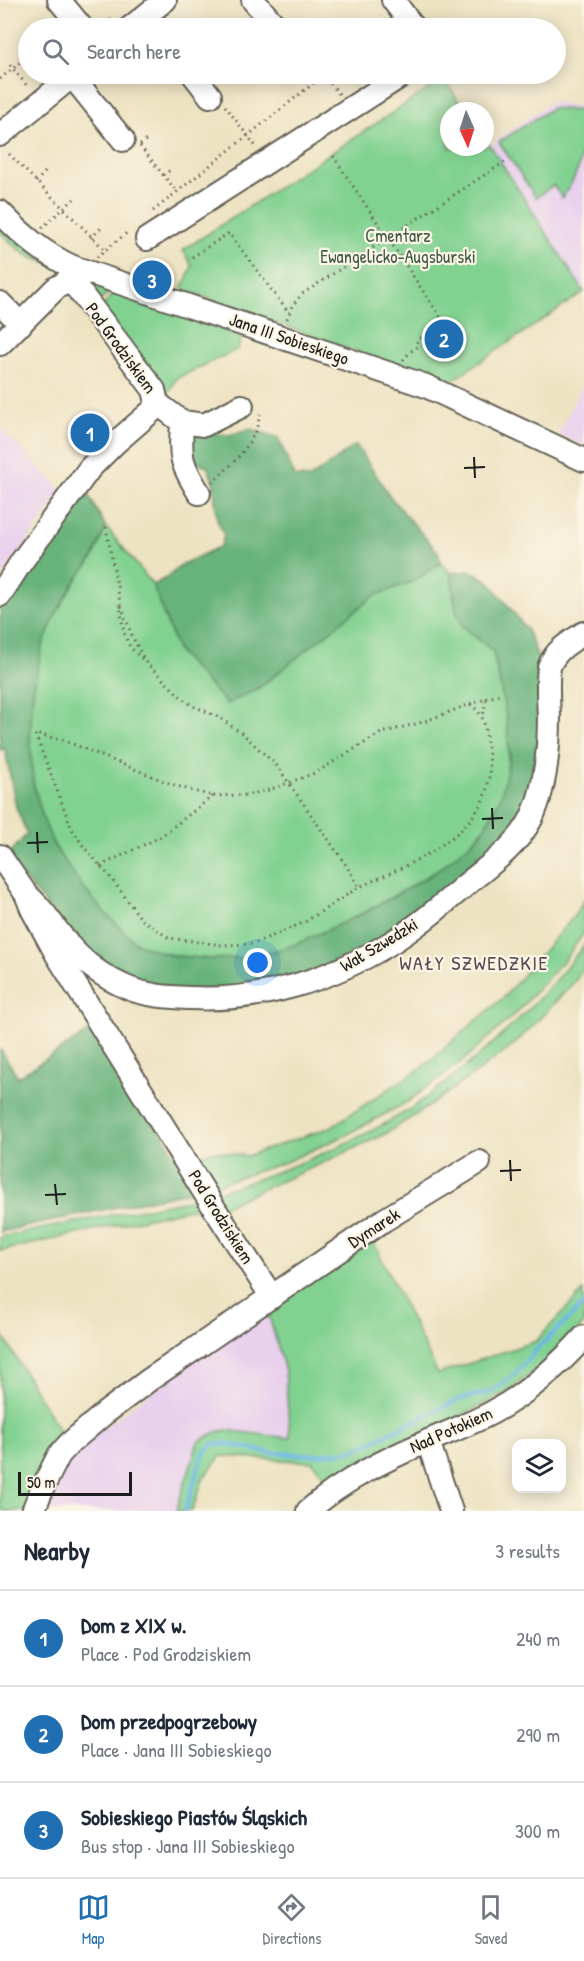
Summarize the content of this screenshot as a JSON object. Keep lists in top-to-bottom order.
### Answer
{
  "streets": {
    "street": [
      "Jana III Sobieskiego",
      "Pod Grodziskiem",
      "Wał Szwedzki",
      "Dymarek",
      "Nad Potokiem"
    ]
  },
  "crossings": [
    ["Jana III Sobieskiego", "Pod Grodziskiem"],
    ["Pod Grodziskiem", "Wał Szwedzki"],
    ["Pod Grodziskiem", "Dymarek"]
  ],
  "districts": ["WAŁY SZWEDZKIE"],
  "parks": ["Cmentarz Ewangelicko-Augsburski"],
  "scale_bar": "50 m",
  "north": "bottom",
  "page": {
    "search": "Search here",
    "pins": ["3", "2", "1"],
    "scale": "50 m",
    "heading": ["Nearby", "3 results"],
    "list": [
      {
        "mark": "1",
        "name": "Dom z XIX w.",
        "note": "Place · Pod Grodziskiem",
        "value": "240 m"
      },
      {
        "mark": "2",
        "name": "Dom przedpogrzebowy",
        "note": "Place · Jana III Sobieskiego",
        "value": "290 m"
      },
      {
        "mark": "3",
        "name": "Sobieskiego Piastów Śląskich",
        "note": "Bus stop · Jana III Sobieskiego",
        "value": "300 m"
      }
    ],
    "nav": ["Map", "Directions", "Saved"]
  }
}
